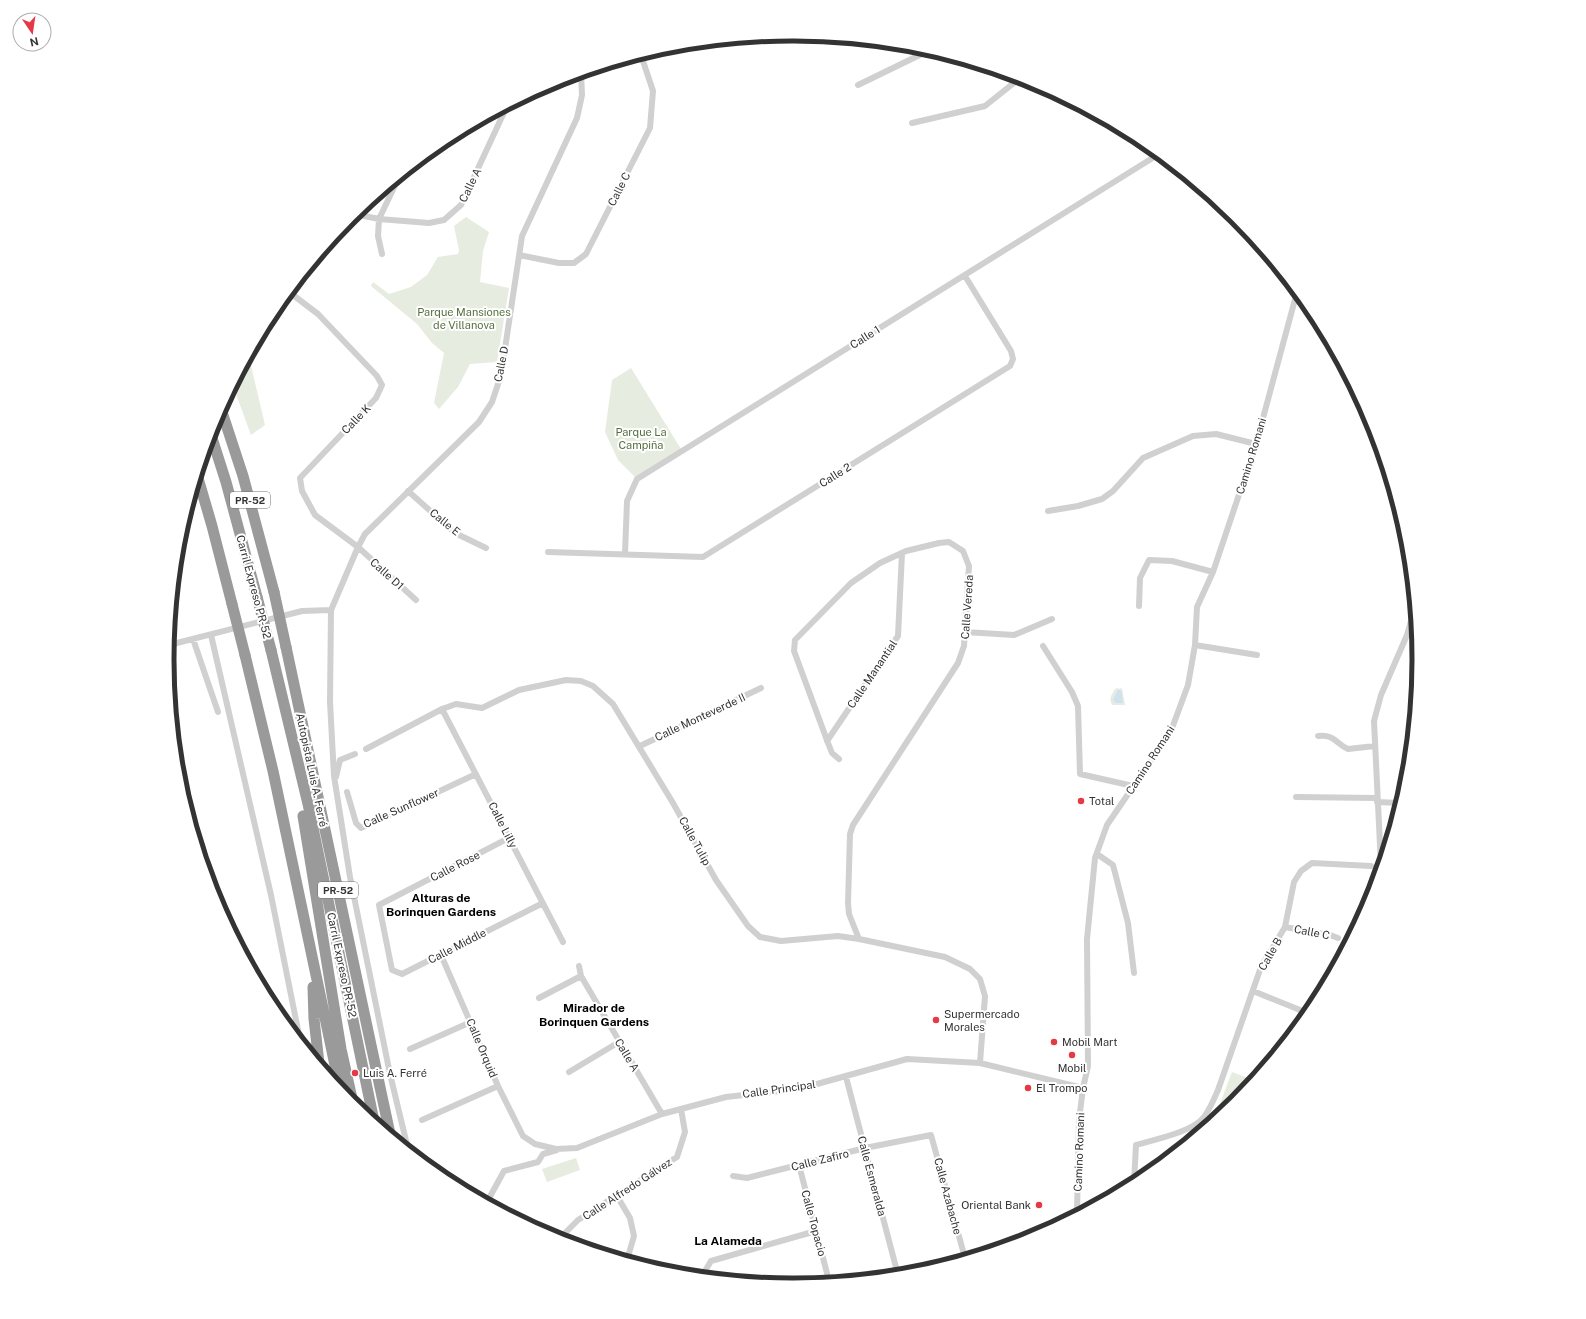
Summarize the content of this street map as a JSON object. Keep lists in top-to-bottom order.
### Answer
{
  "streets": {
    "highway": ["PR-52", "Carril Expreso PR-52", "Autopista Luis A. Ferré"],
    "street": [
      "Calle A",
      "Calle C",
      "Calle 1",
      "Calle D",
      "Calle K",
      "Camino Romani",
      "Calle 2",
      "Calle E",
      "Calle D1",
      "Calle Vereda",
      "Calle Manantial",
      "Calle Monteverde II",
      "Calle Sunflower",
      "Calle Lilly",
      "Calle Tulip",
      "Calle Rose",
      "Calle Middle",
      "Calle B",
      "Calle Orquid",
      "Calle Principal",
      "Calle Zafiro",
      "Calle Esmeralda",
      "Calle Alfredo Gálvez",
      "Calle Azabache",
      "Calle Topacio"
    ]
  },
  "crossings": [
    ["Calle A", "Calle Principal"],
    ["Calle C", "Calle D"],
    ["Calle C", "Calle B"],
    ["Calle 1", "Calle 2"],
    ["Calle D", "Calle K"],
    ["Calle D", "Calle E"],
    ["Calle D", "Calle D1"],
    ["Calle K", "Calle D1"],
    ["Camino Romani", "Calle Principal"],
    ["Calle Vereda", "Calle Manantial"],
    ["Calle Vereda", "Calle Tulip"],
    ["Calle Monteverde II", "Calle Tulip"],
    ["Calle Sunflower", "Calle Lilly"],
    ["Calle Lilly", "Calle Tulip"],
    ["Calle Lilly", "Calle Rose"],
    ["Calle Lilly", "Calle Middle"],
    ["Calle Tulip", "Calle Principal"],
    ["Calle Rose", "Calle Middle"],
    ["Calle Middle", "Calle Orquid"],
    ["Calle Orquid", "Calle Principal"],
    ["Calle Principal", "Calle Esmeralda"],
    ["Calle Principal", "Calle Alfredo Gálvez"],
    ["Calle Zafiro", "Calle Esmeralda"],
    ["Calle Zafiro", "Calle Azabache"],
    ["Calle Zafiro", "Calle Topacio"]
  ],
  "districts": ["Alturas de Borinquen Gardens", "Mirador de Borinquen Gardens", "La Alameda"],
  "parks": ["Parque Mansiones de Villanova", "Parque La Campiña"],
  "places": [
    "Total",
    "Supermercado Morales",
    "Mobil Mart",
    "Mobil",
    "Luis A. Ferré",
    "El Trompo",
    "Oriental Bank"
  ],
  "north": "bottom"
}
